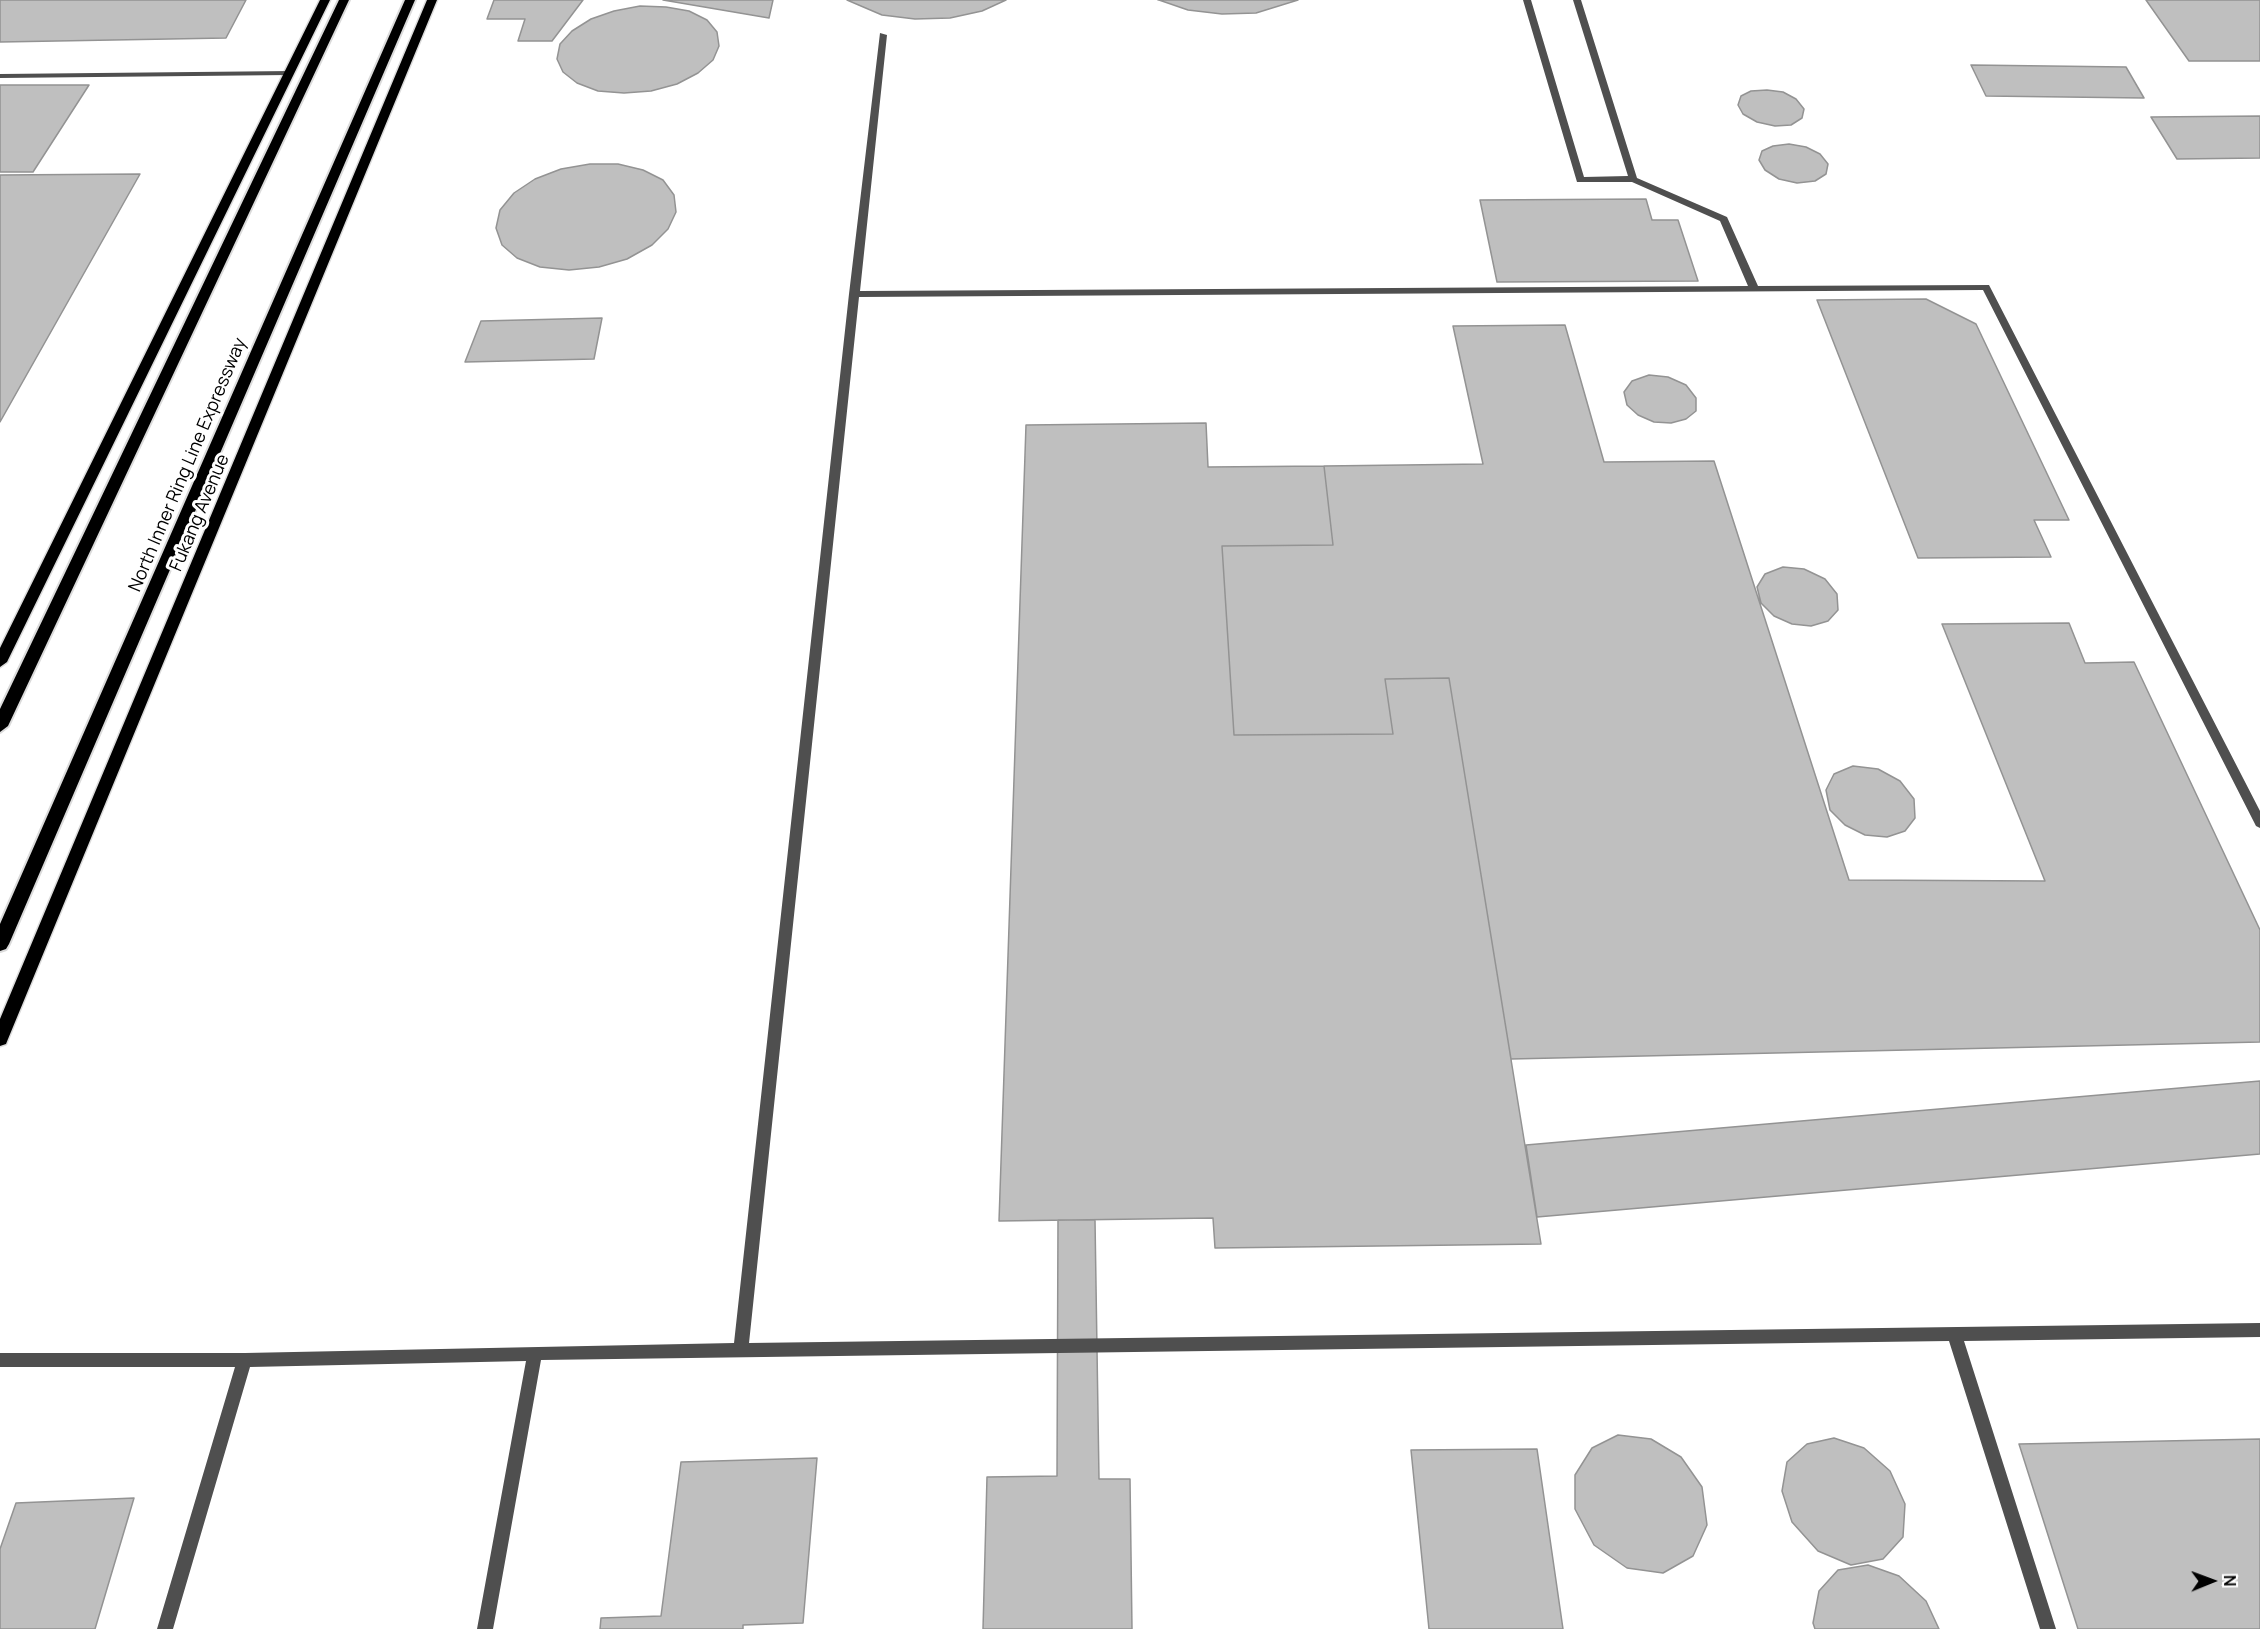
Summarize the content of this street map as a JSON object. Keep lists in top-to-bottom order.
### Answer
{
  "streets": {
    "highway": ["North Inner Ring Line Expressway"],
    "main road": ["Fukang Avenue"]
  },
  "north": "right"
}
